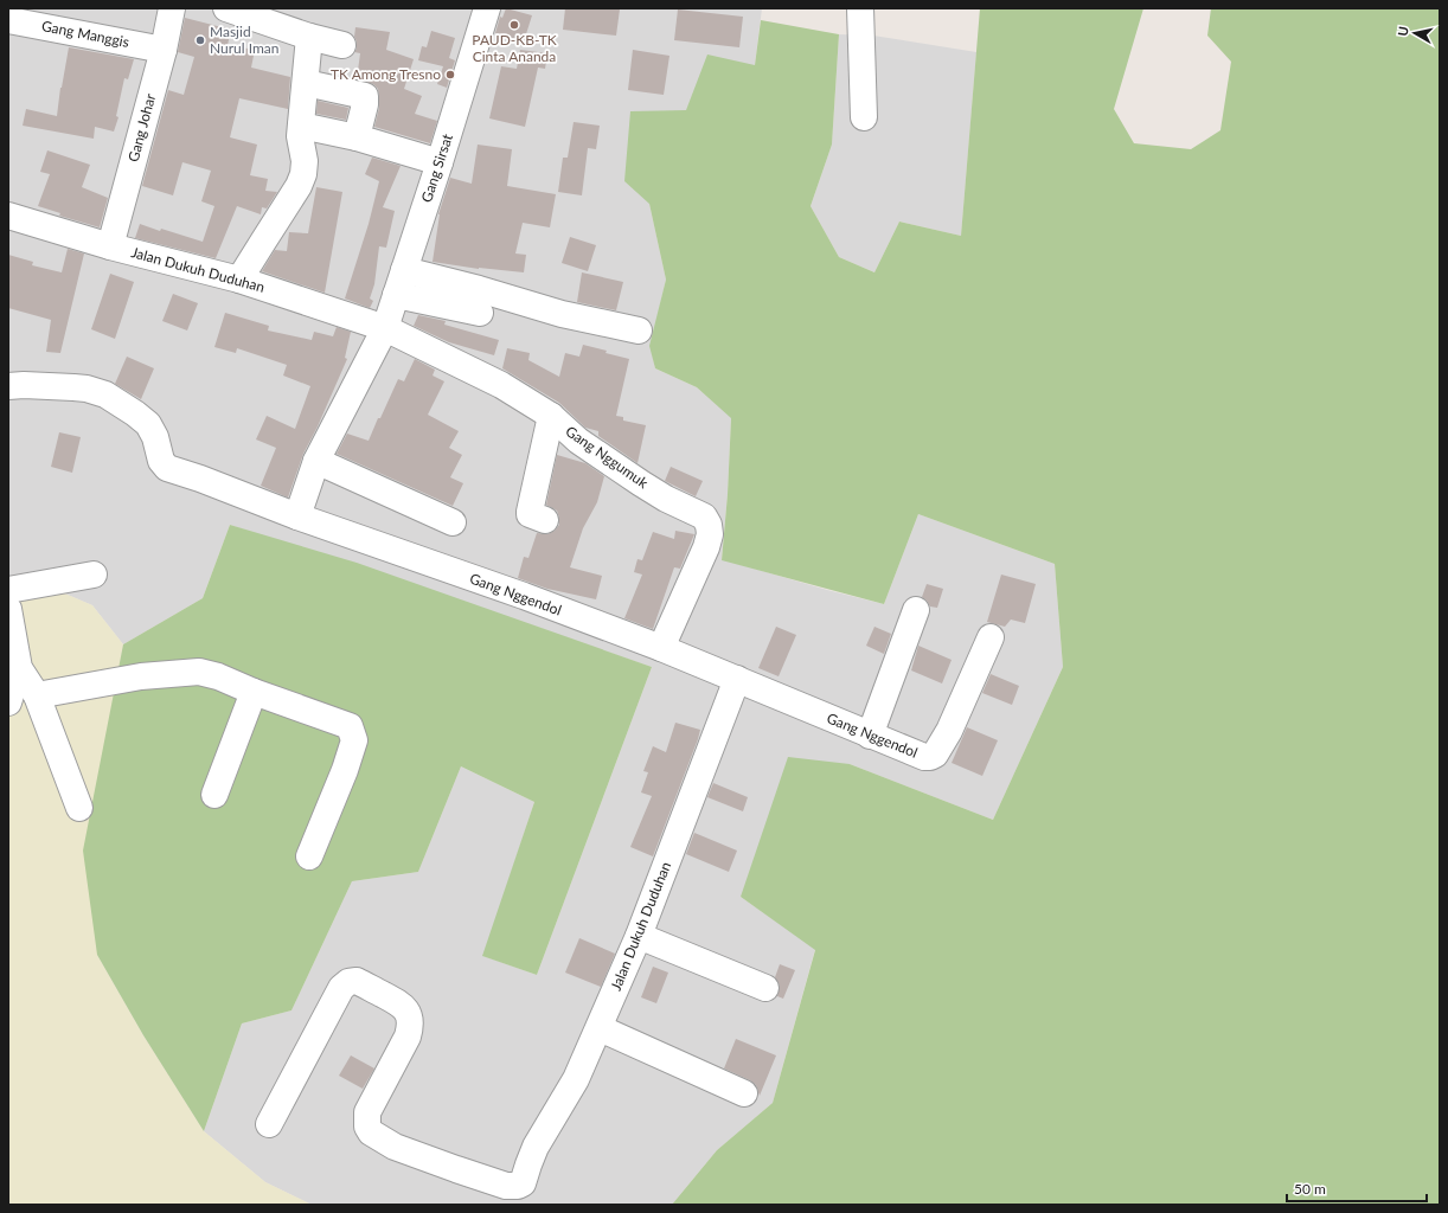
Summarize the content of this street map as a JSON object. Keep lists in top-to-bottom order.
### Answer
{
  "streets": {
    "street": [
      "Gang Manggis",
      "Gang Johar",
      "Gang Sirsat",
      "Jalan Dukuh Duduhan",
      "Gang Nggumuk",
      "Gang Nggendol"
    ]
  },
  "crossings": [
    ["Gang Manggis", "Gang Johar"],
    ["Gang Johar", "Jalan Dukuh Duduhan"],
    ["Gang Sirsat", "Jalan Dukuh Duduhan"],
    ["Gang Sirsat", "Gang Nggumuk"],
    ["Jalan Dukuh Duduhan", "Gang Nggumuk"],
    ["Jalan Dukuh Duduhan", "Gang Nggendol"],
    ["Gang Nggumuk", "Gang Nggendol"]
  ],
  "places": ["PAUD-KB-TK Cinta Ananda", "Masjid Nurul Iman", "TK Among Tresno"],
  "scale_bar": "50 m",
  "north": "left"
}
